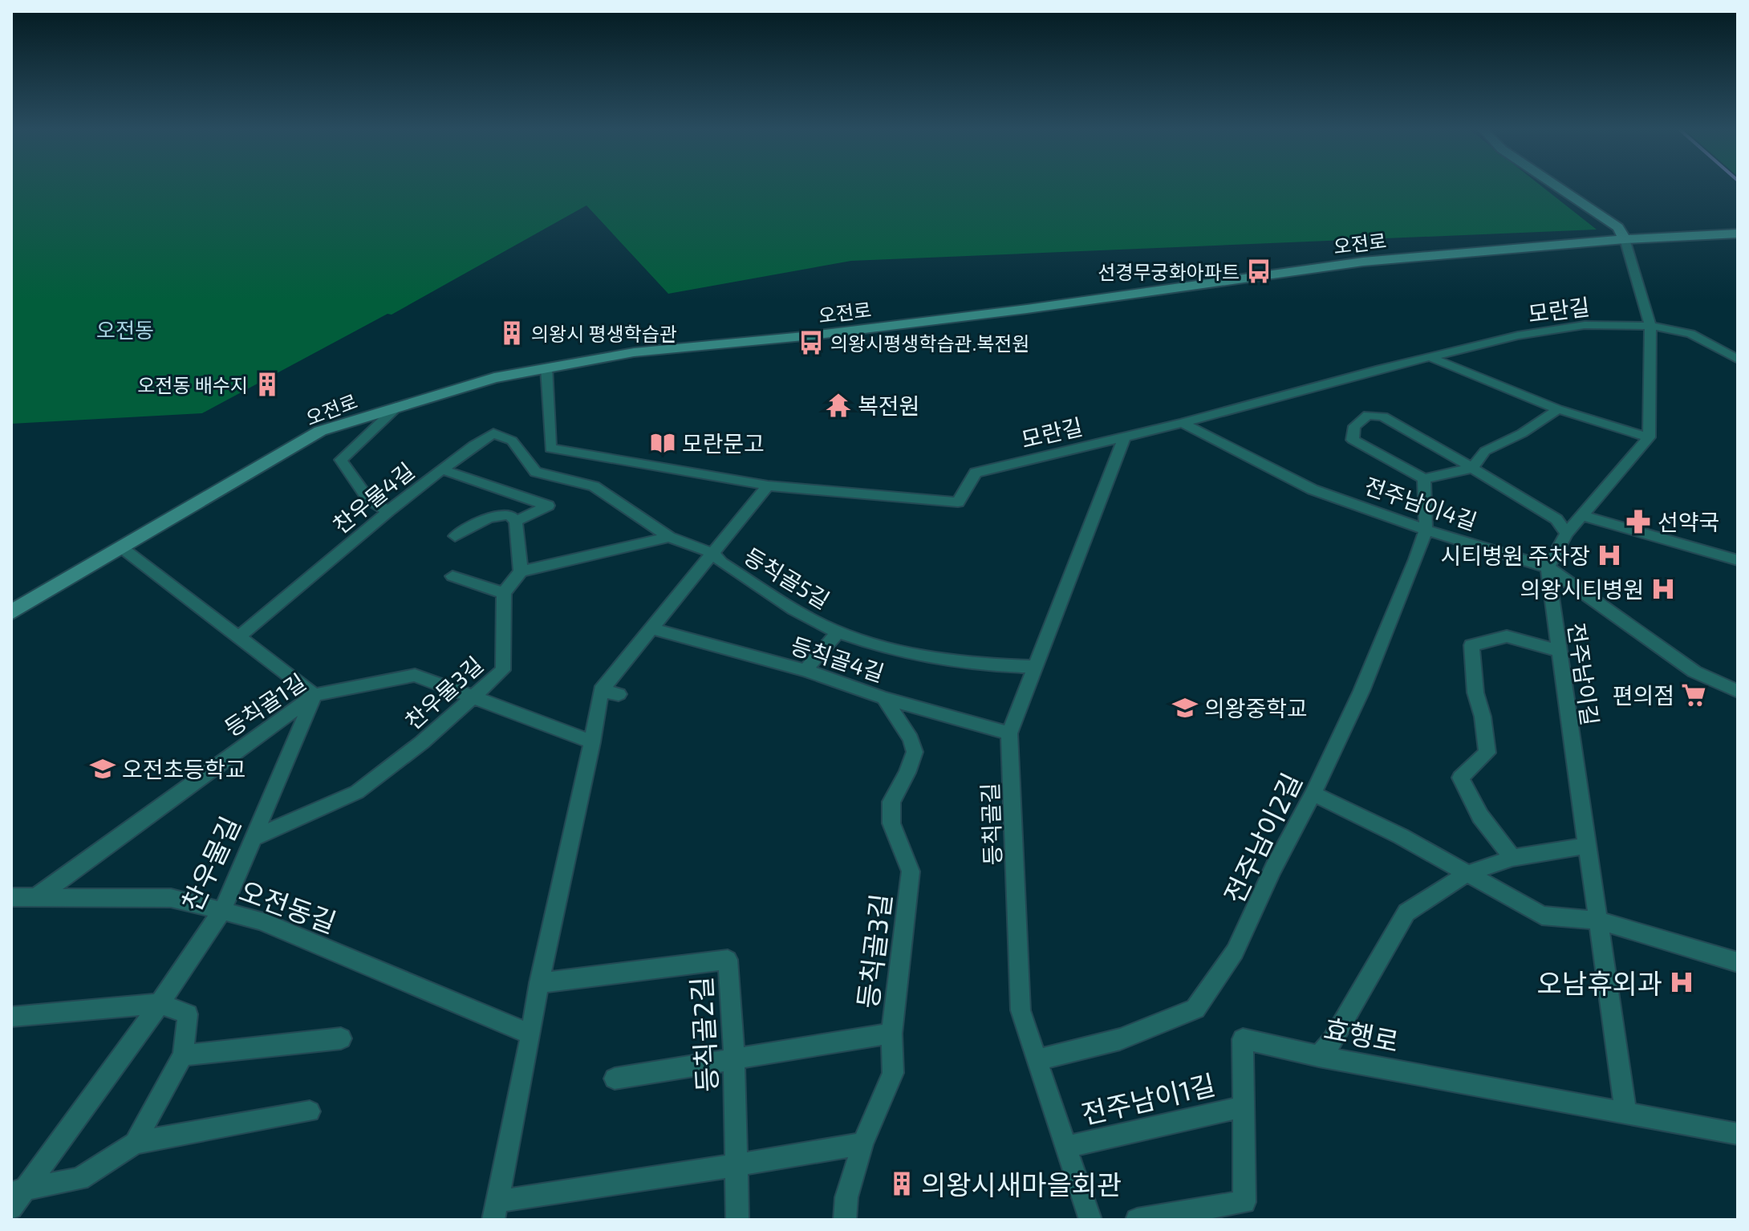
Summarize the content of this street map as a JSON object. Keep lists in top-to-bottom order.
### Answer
{
  "streets": {
    "street": [
      "오전로",
      "모란길",
      "찬우물4길",
      "전주남이4길",
      "등칙골5길",
      "등칙골4길",
      "전주남이길",
      "찬우물3길",
      "등칙골1길",
      "등칙골길",
      "전주남이2길",
      "찬우물길",
      "오전동길",
      "등칙골3길",
      "등칙골2길",
      "효행로",
      "전주남이1길"
    ]
  },
  "crossings": [
    ["오전로", "모란길"],
    ["모란길", "전주남이4길"],
    ["모란길", "등칙골길"],
    ["찬우물4길", "등칙골5길"],
    ["전주남이4길", "전주남이길"],
    ["전주남이4길", "전주남이2길"],
    ["등칙골5길", "등칙골길"],
    ["등칙골4길", "등칙골길"],
    ["등칙골4길", "등칙골3길"],
    ["전주남이길", "효행로"],
    ["찬우물3길", "등칙골1길"],
    ["찬우물3길", "찬우물길"],
    ["등칙골1길", "찬우물길"],
    ["등칙골1길", "오전동길"],
    ["등칙골길", "전주남이2길"],
    ["등칙골길", "전주남이1길"],
    ["찬우물길", "오전동길"],
    ["효행로", "전주남이1길"]
  ],
  "districts": ["오전동"],
  "places": {
    "bus stop": ["선경무궁화아파트", "의왕시평생학습관.복전원"],
    "building": ["의왕시 평생학습관", "오전동 배수지", "의왕시새마을회관"],
    "temple": ["복전원"],
    "library": ["모란문고"],
    "pharmacy": ["선약국"],
    "hospital": ["시티병원 주차장", "의왕시티병원", "오남휴외과"],
    "supermarket": ["편의점"],
    "school or university": ["의왕중학교", "오전초등학교"]
  }
}
